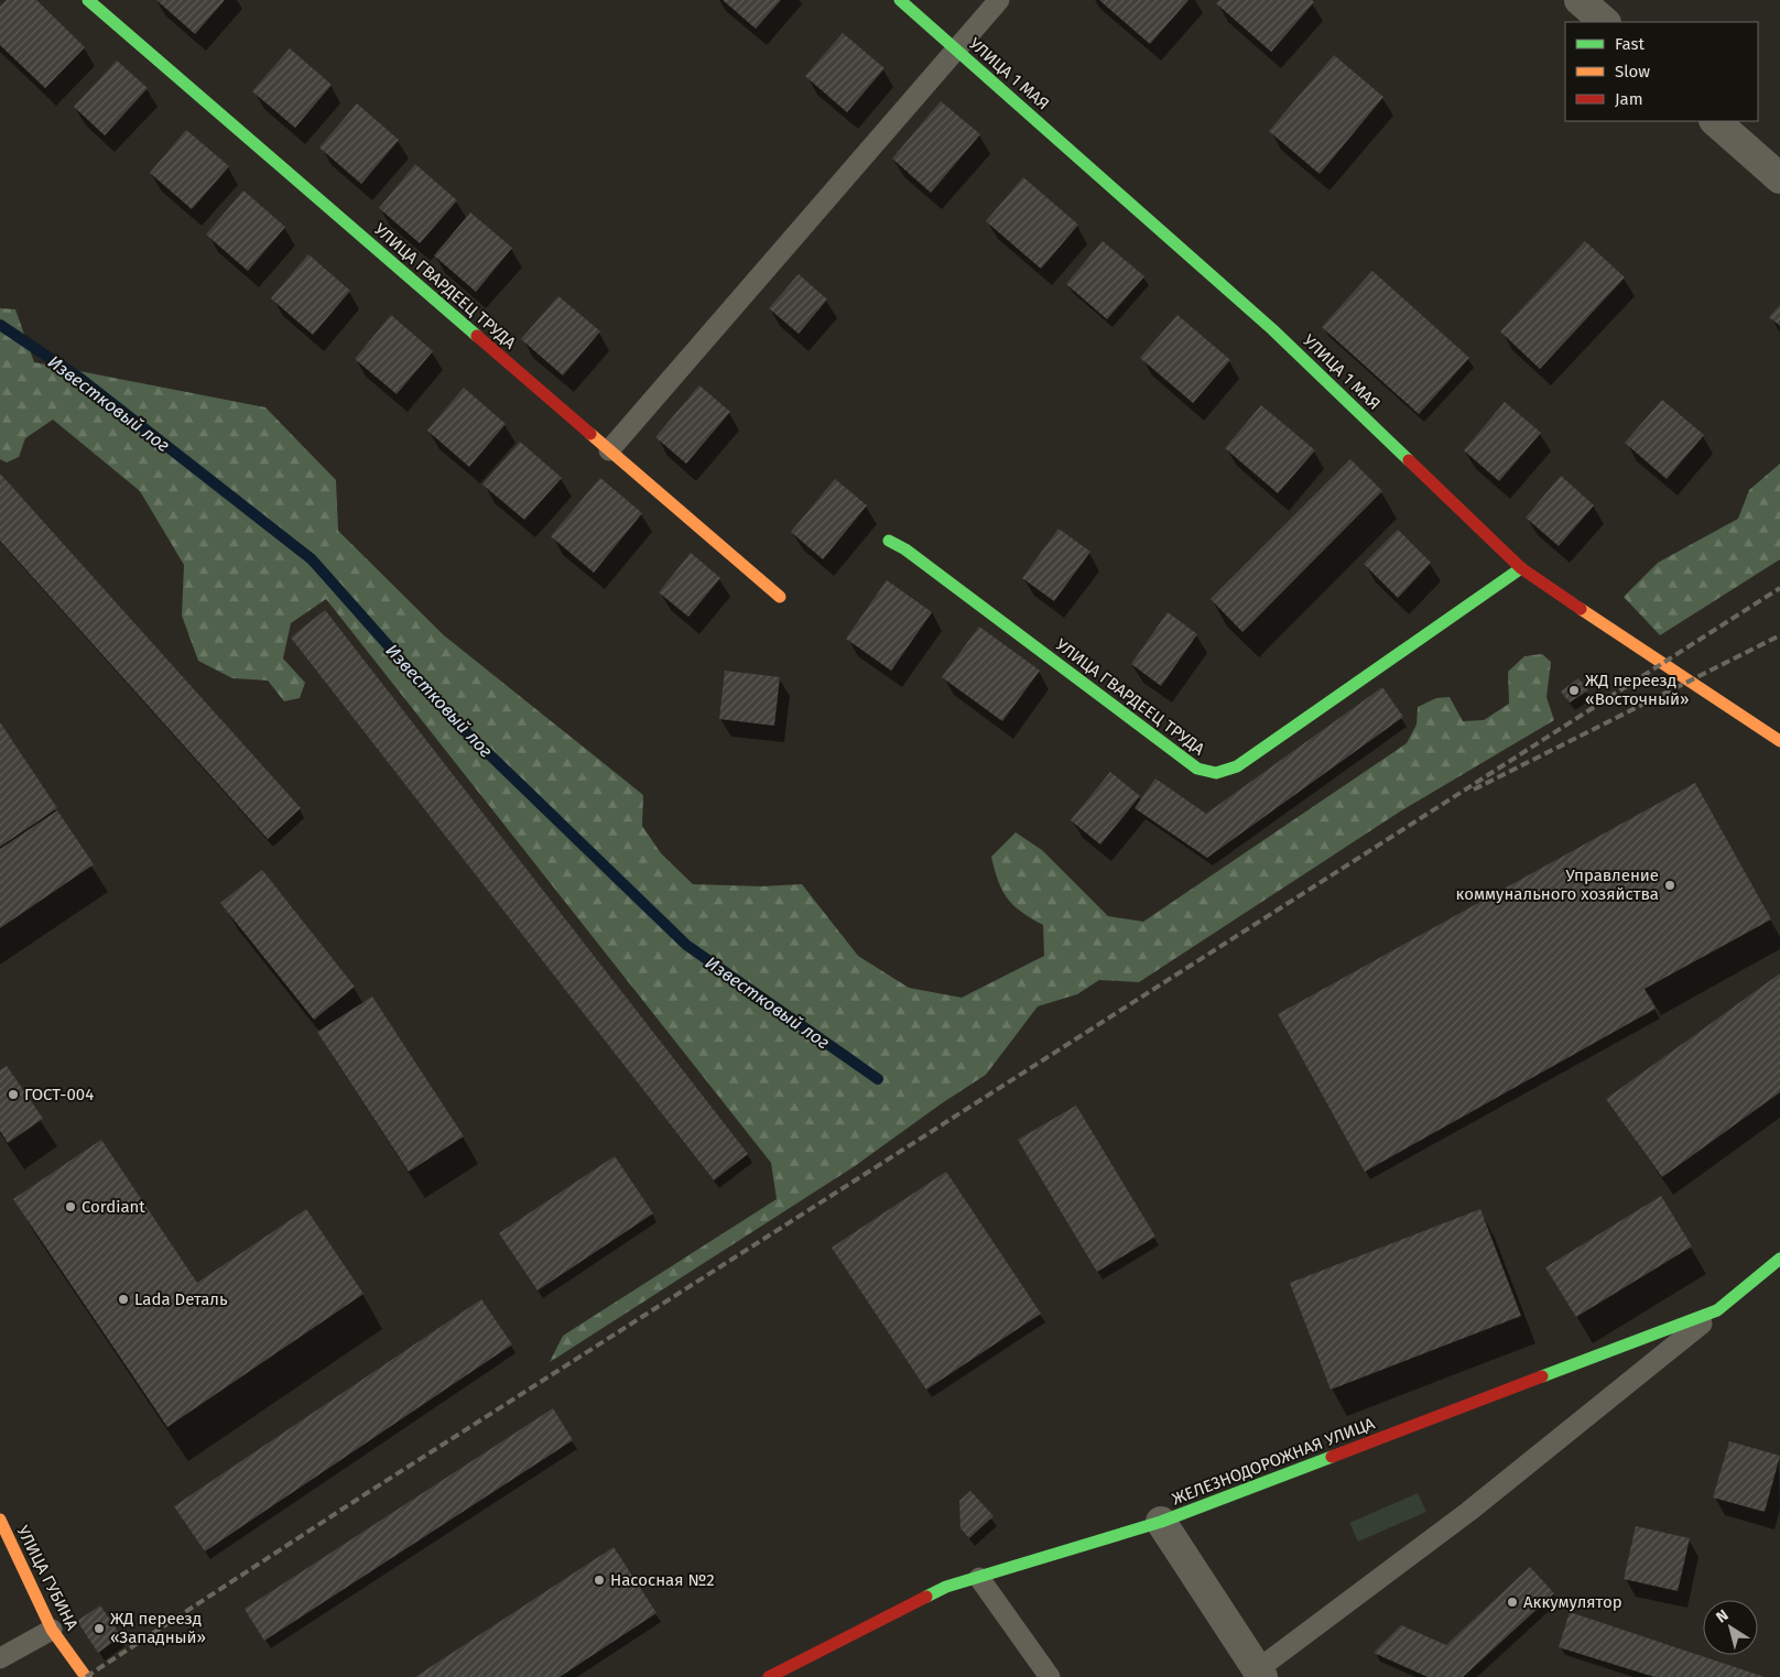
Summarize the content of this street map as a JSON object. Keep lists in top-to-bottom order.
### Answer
{
  "streets": {
    "street": [
      "УЛИЦА 1 МАЯ",
      "УЛИЦА ГВАРДЕЕЦ ТРУДА",
      "ЖЕЛЕЗНОДОРОЖНАЯ УЛИЦА",
      "УЛИЦА ГУБИНА"
    ]
  },
  "crossings": [
    ["УЛИЦА 1 МАЯ", "УЛИЦА ГВАРДЕЕЦ ТРУДА"]
  ],
  "water": ["Известковый лог"],
  "places": [
    "ЖД переезд «Восточный»",
    "Управление коммунального хозяйства",
    "ГОСТ-004",
    "Cordiant",
    "Lada Dеталь",
    "Насосная №2",
    "Аккумулятор",
    "ЖД переезд «Западный»"
  ],
  "legend": ["Fast", "Slow", "Jam"],
  "north": "top left"
}
